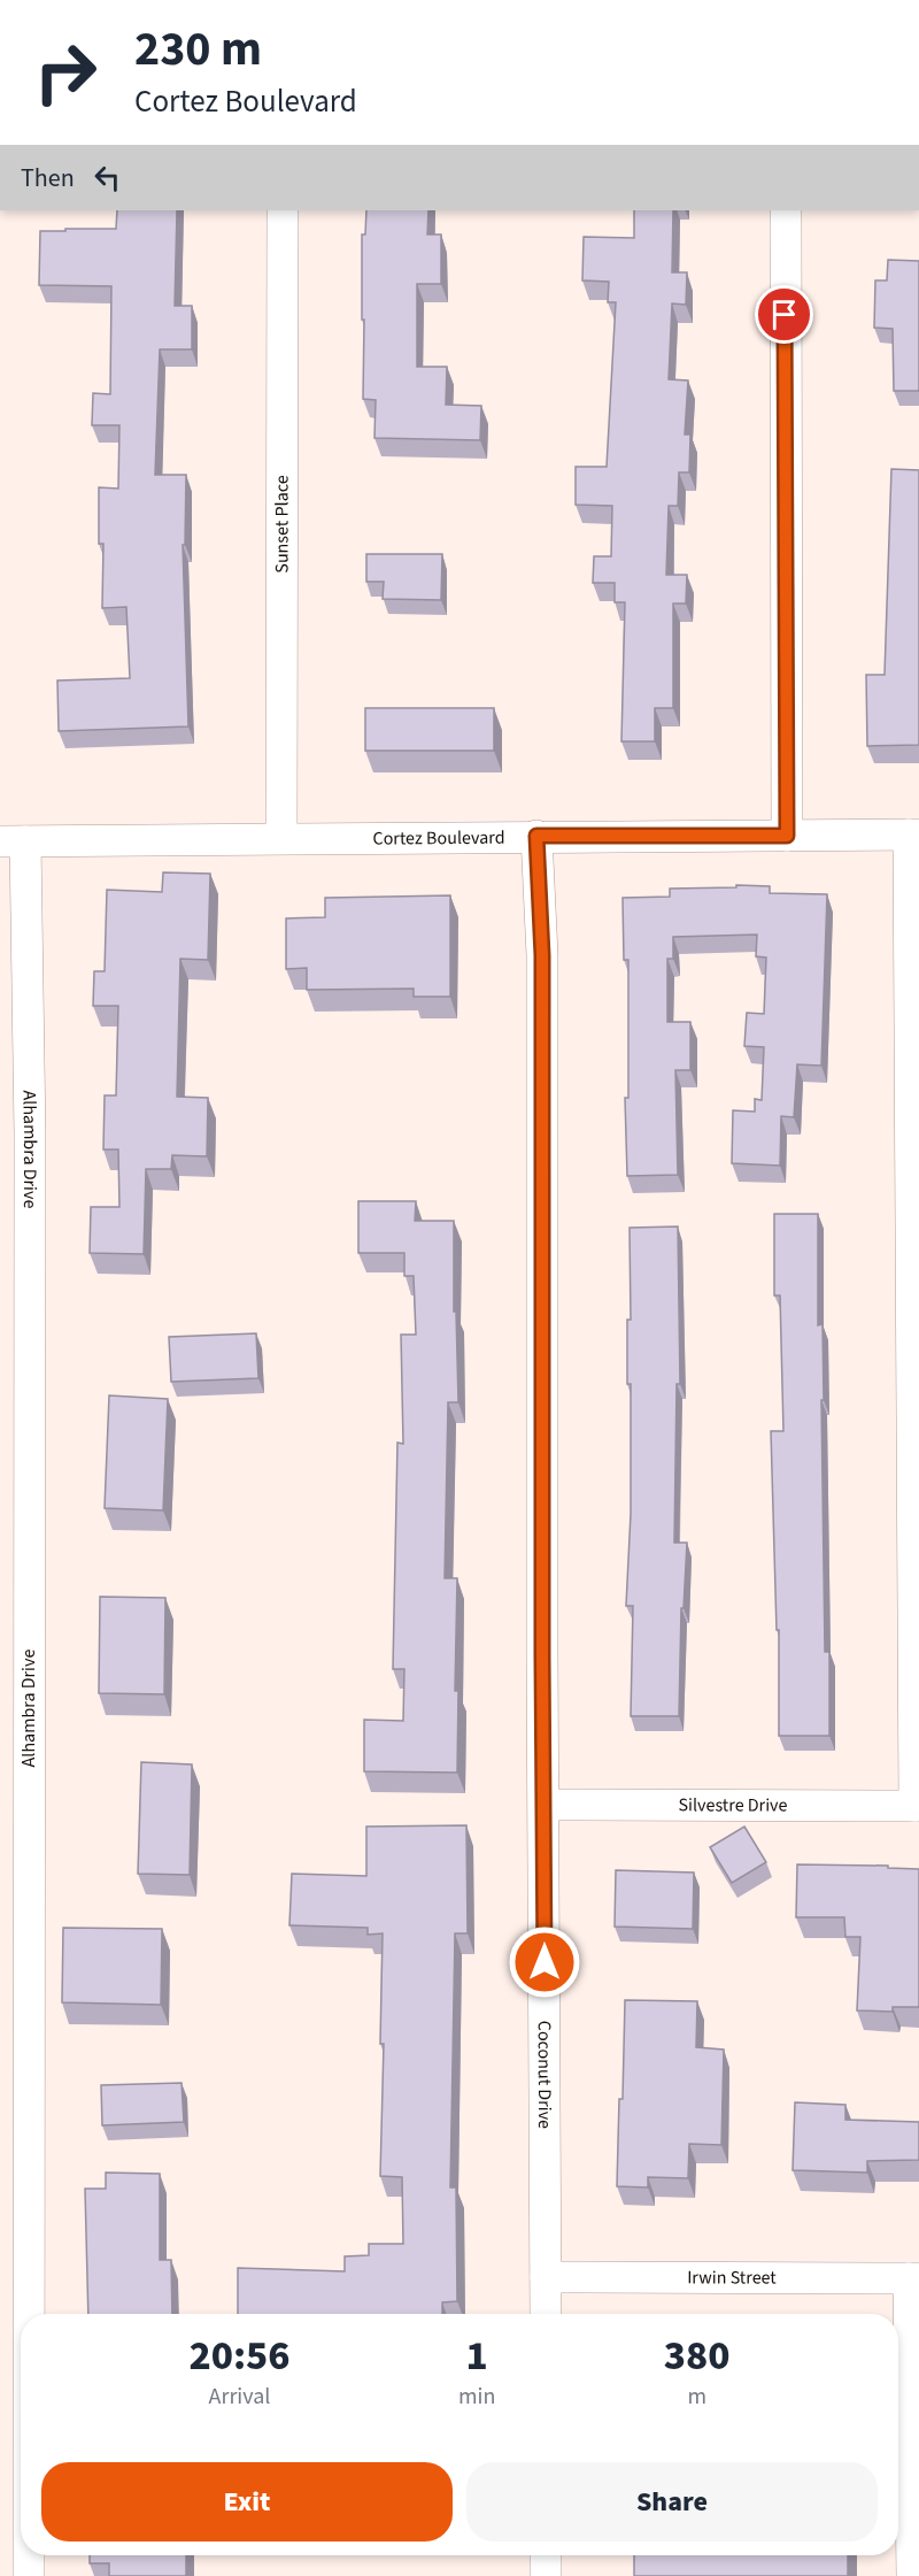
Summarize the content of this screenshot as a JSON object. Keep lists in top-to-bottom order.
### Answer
{
  "streets": {
    "street": [
      "Sunset Place",
      "Cortez Boulevard",
      "Alhambra Drive",
      "Silvestre Drive",
      "Coconut Drive",
      "Irwin Street"
    ]
  },
  "crossings": [
    ["Sunset Place", "Cortez Boulevard"],
    ["Cortez Boulevard", "Alhambra Drive"],
    ["Cortez Boulevard", "Coconut Drive"],
    ["Silvestre Drive", "Coconut Drive"],
    ["Coconut Drive", "Irwin Street"]
  ],
  "page": {
    "turn": ["230 m", "Cortez Boulevard"],
    "then": "Then",
    "eta": [
      "20:56",
      "Arrival",
      "1",
      "min",
      "380",
      "m"
    ],
    "buttons": ["Exit", "Share"]
  }
}
